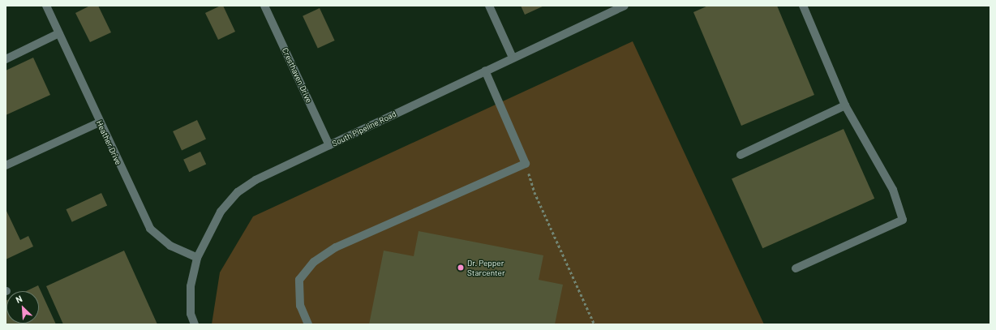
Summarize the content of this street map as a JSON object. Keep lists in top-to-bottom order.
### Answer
{
  "streets": {
    "street": ["Cresthaven Drive", "South Pipeline Road", "Heather Drive"]
  },
  "crossings": [
    ["Cresthaven Drive", "South Pipeline Road"],
    ["South Pipeline Road", "Heather Drive"]
  ],
  "places": ["Dr. Pepper Starcenter"],
  "north": "top left"
}
